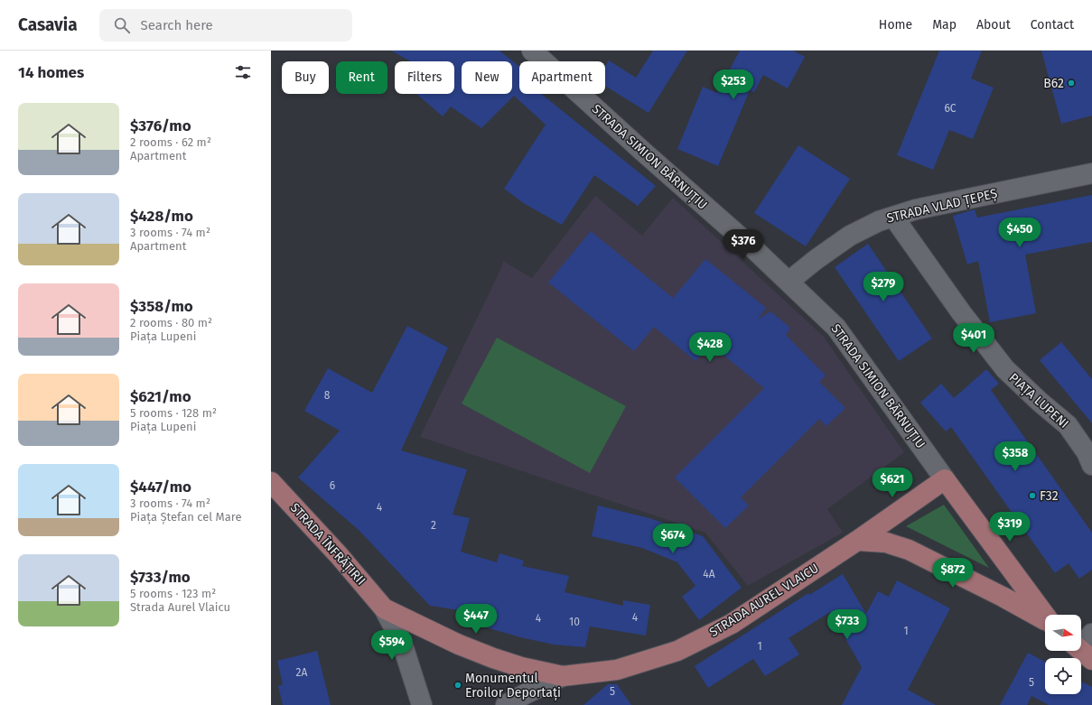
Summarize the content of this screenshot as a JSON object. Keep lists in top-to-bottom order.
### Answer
{
  "streets": {
    "main road": ["STRADA ÎNFRĂȚIRII", "STRADA AUREL VLAICU"],
    "street": ["STRADA SIMION BĂRNUȚIU", "STRADA VLAD ȚEPEȘ", "PIAȚA LUPENI"]
  },
  "crossings": [
    ["STRADA SIMION BĂRNUȚIU", "STRADA VLAD ȚEPEȘ"],
    ["STRADA VLAD ȚEPEȘ", "PIAȚA LUPENI"],
    ["STRADA ÎNFRĂȚIRII", "STRADA AUREL VLAICU"]
  ],
  "places": ["B62", "F32", "Monumentul Eroilor Deportați"],
  "house_numbers": [
    "6C",
    "8",
    "6",
    "4",
    "2",
    "4A",
    "4",
    "4",
    "10",
    "1",
    "1",
    "2A",
    "5",
    "5"
  ],
  "north": "right",
  "page": {
    "header": "Casavia",
    "search": "Search here",
    "nav": [
      "Home",
      "Map",
      "About",
      "Contact"
    ],
    "heading": "14 homes",
    "chip": [
      "Buy",
      "Rent",
      "Filters",
      "New",
      "Apartment"
    ],
    "price": [
      "$253",
      "$450",
      "$376",
      "$279",
      "$401",
      "$428",
      "$358",
      "$621",
      "$319",
      "$674",
      "$872",
      "$447",
      "$733",
      "$594"
    ],
    "list": [
      {
        "name": "$376/mo",
        "note": "2 rooms · 62 m² · Apartment"
      },
      {
        "name": "$428/mo",
        "note": "3 rooms · 74 m² · Apartment"
      },
      {
        "name": "$358/mo",
        "note": "2 rooms · 80 m² · Piața Lupeni"
      },
      {
        "name": "$621/mo",
        "note": "5 rooms · 128 m² · Piața Lupeni"
      },
      {
        "name": "$447/mo",
        "note": "3 rooms · 74 m² · Piața Ștefan cel Mare"
      },
      {
        "name": "$733/mo",
        "note": "5 rooms · 123 m² · Strada Aurel Vlaicu"
      }
    ]
  }
}
